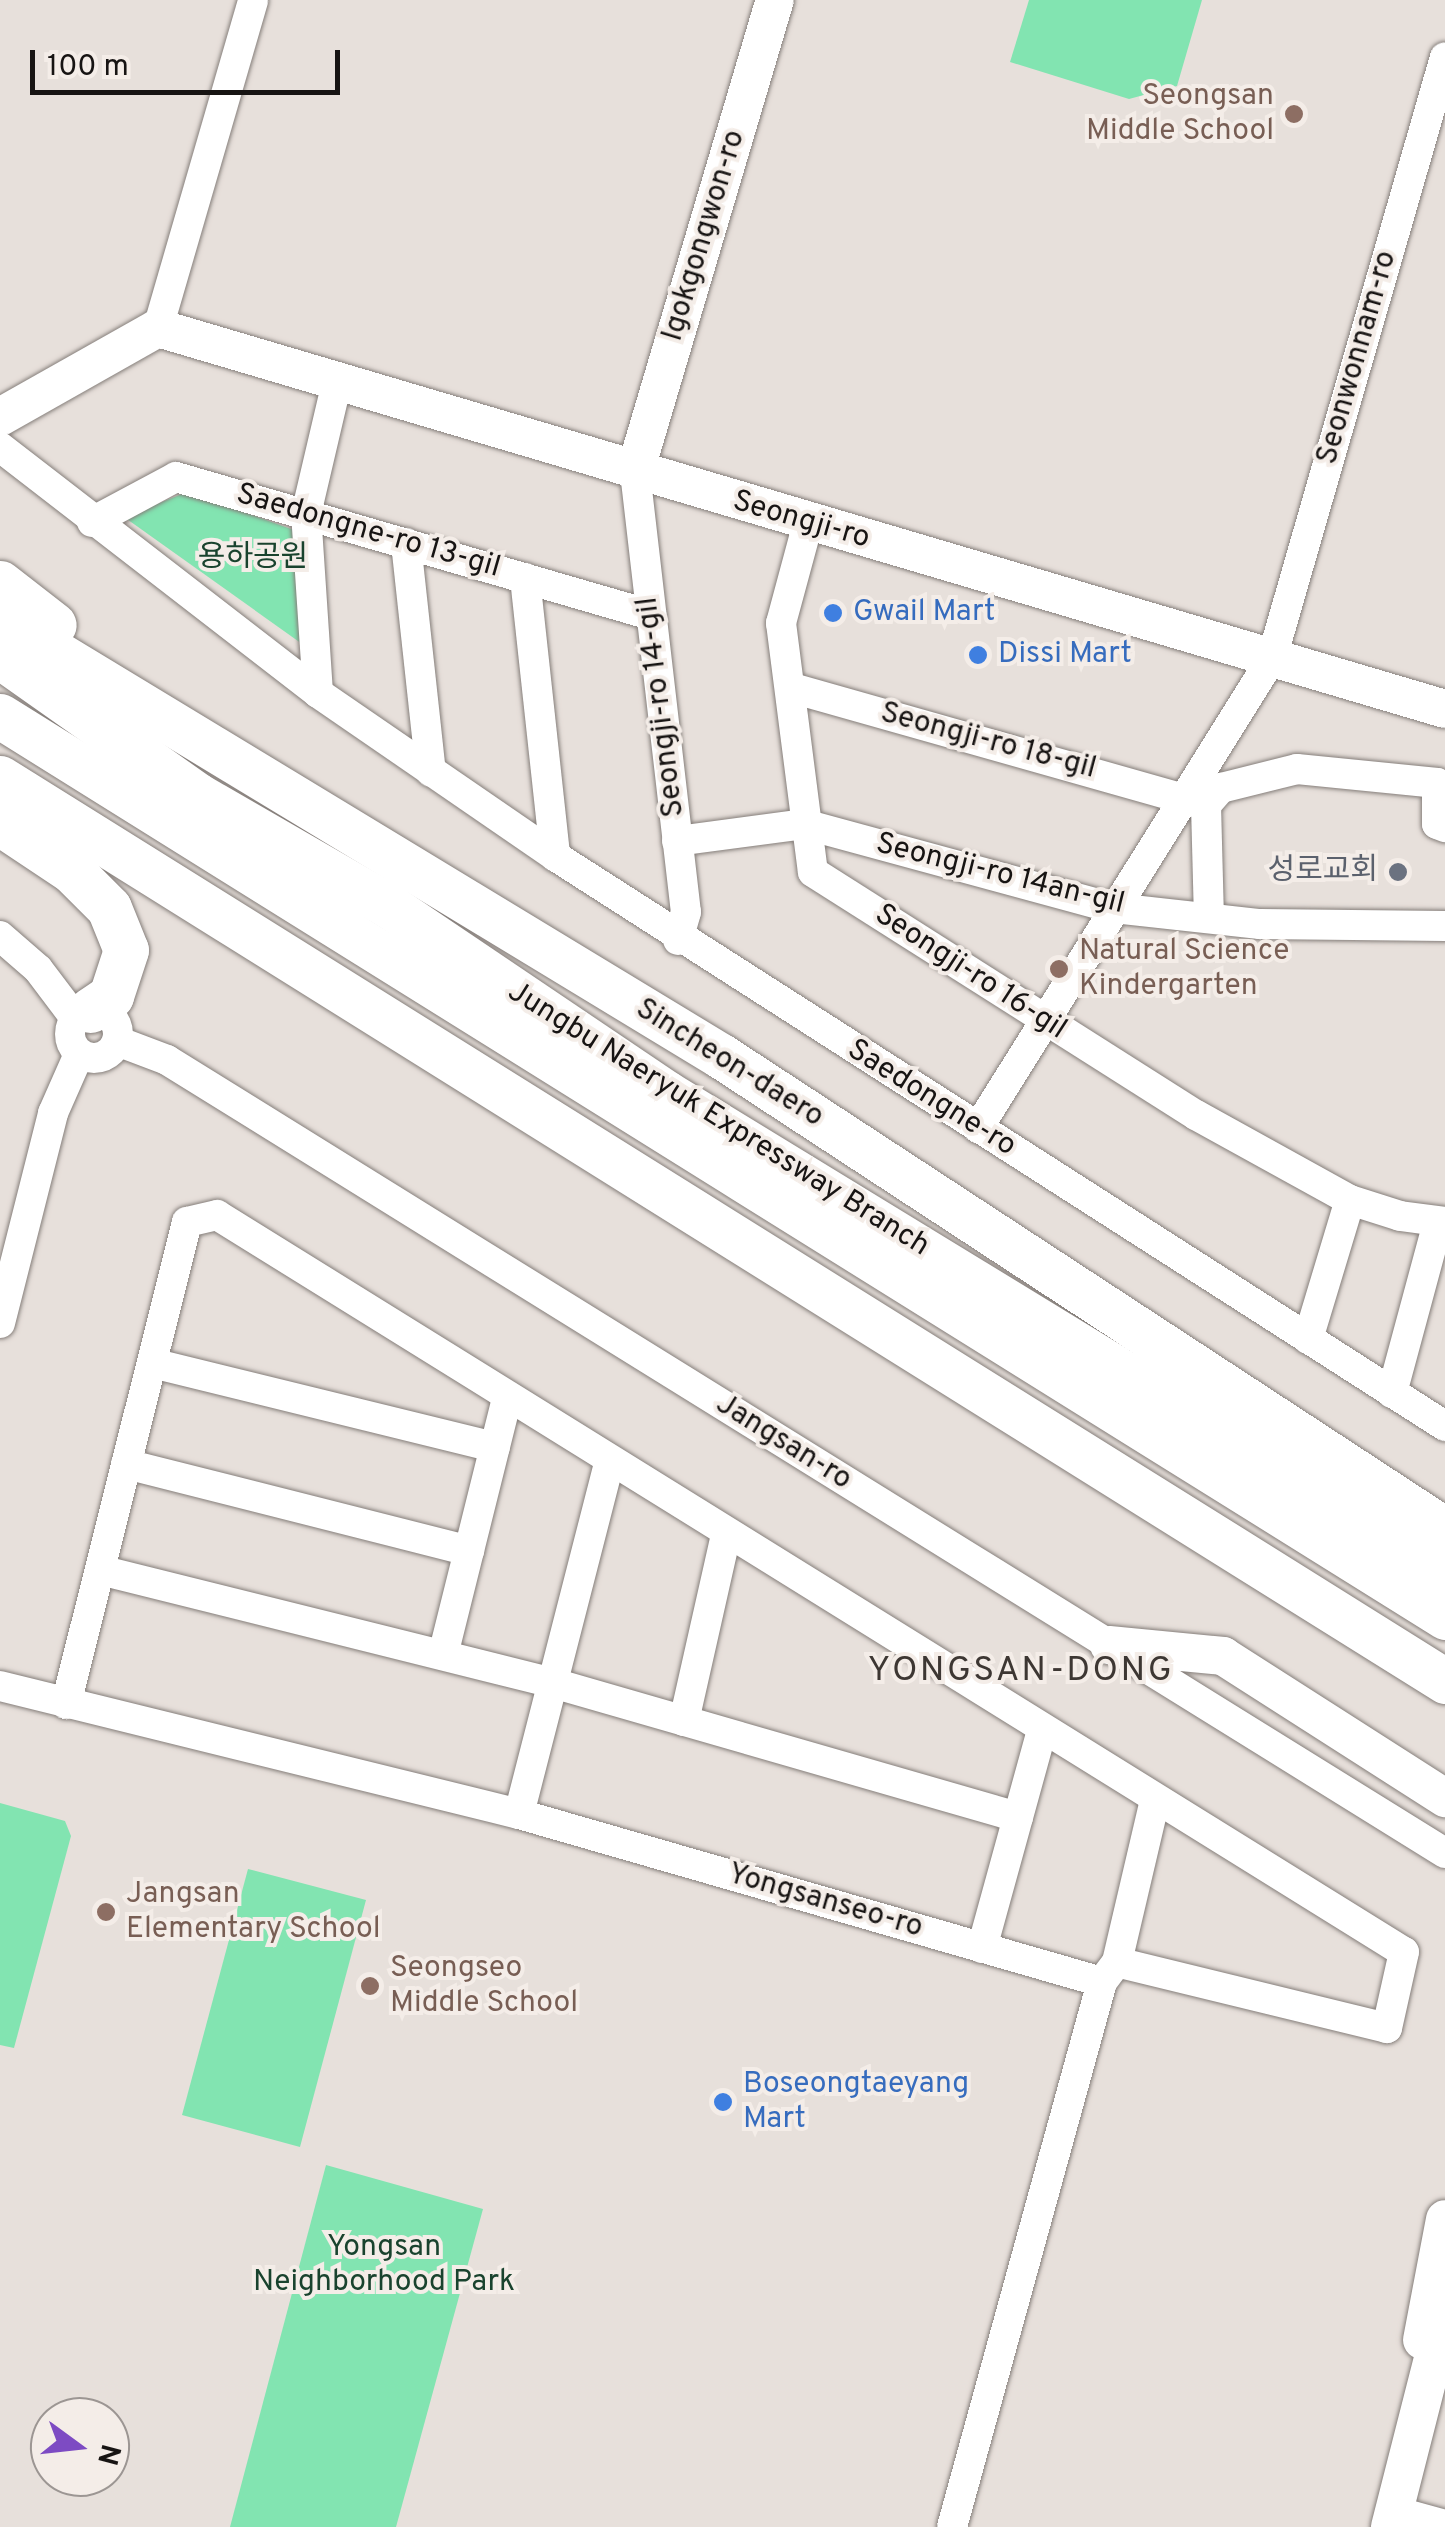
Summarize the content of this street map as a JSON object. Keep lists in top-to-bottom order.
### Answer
{
  "streets": {
    "highway": ["Sincheon-daero", "Jungbu Naeryuk Expressway Branch"],
    "main road": ["Igokgongwon-ro", "Seongji-ro"],
    "street": [
      "Seonwonnam-ro",
      "Saedongne-ro 13-gil",
      "Seongji-ro 14-gil",
      "Seongji-ro 18-gil",
      "Seongji-ro 14an-gil",
      "Seongji-ro 16-gil",
      "Saedongne-ro",
      "Jangsan-ro",
      "Yongsanseo-ro"
    ]
  },
  "crossings": [
    ["Igokgongwon-ro", "Seongji-ro"],
    ["Igokgongwon-ro", "Seongji-ro 14-gil"],
    ["Seonwonnam-ro", "Seongji-ro"],
    ["Seongji-ro", "Seongji-ro 14-gil"],
    ["Seongji-ro", "Seongji-ro 16-gil"],
    ["Saedongne-ro 13-gil", "Seongji-ro 14-gil"],
    ["Saedongne-ro 13-gil", "Saedongne-ro"],
    ["Seongji-ro 14-gil", "Seongji-ro 14an-gil"],
    ["Seongji-ro 14-gil", "Saedongne-ro"],
    ["Seongji-ro 18-gil", "Seongji-ro 16-gil"],
    ["Seongji-ro 14an-gil", "Seongji-ro 16-gil"]
  ],
  "districts": ["YONGSAN-DONG"],
  "parks": ["용하공원", "Yongsan Neighborhood Park"],
  "places": [
    "Seongsan Middle School",
    "Gwail Mart",
    "Dissi Mart",
    "성로교회",
    "Natural Science Kindergarten",
    "Jangsan Elementary School",
    "Seongseo Middle School",
    "Boseongtaeyang Mart"
  ],
  "scale_bar": "100 m",
  "north": "right"
}
